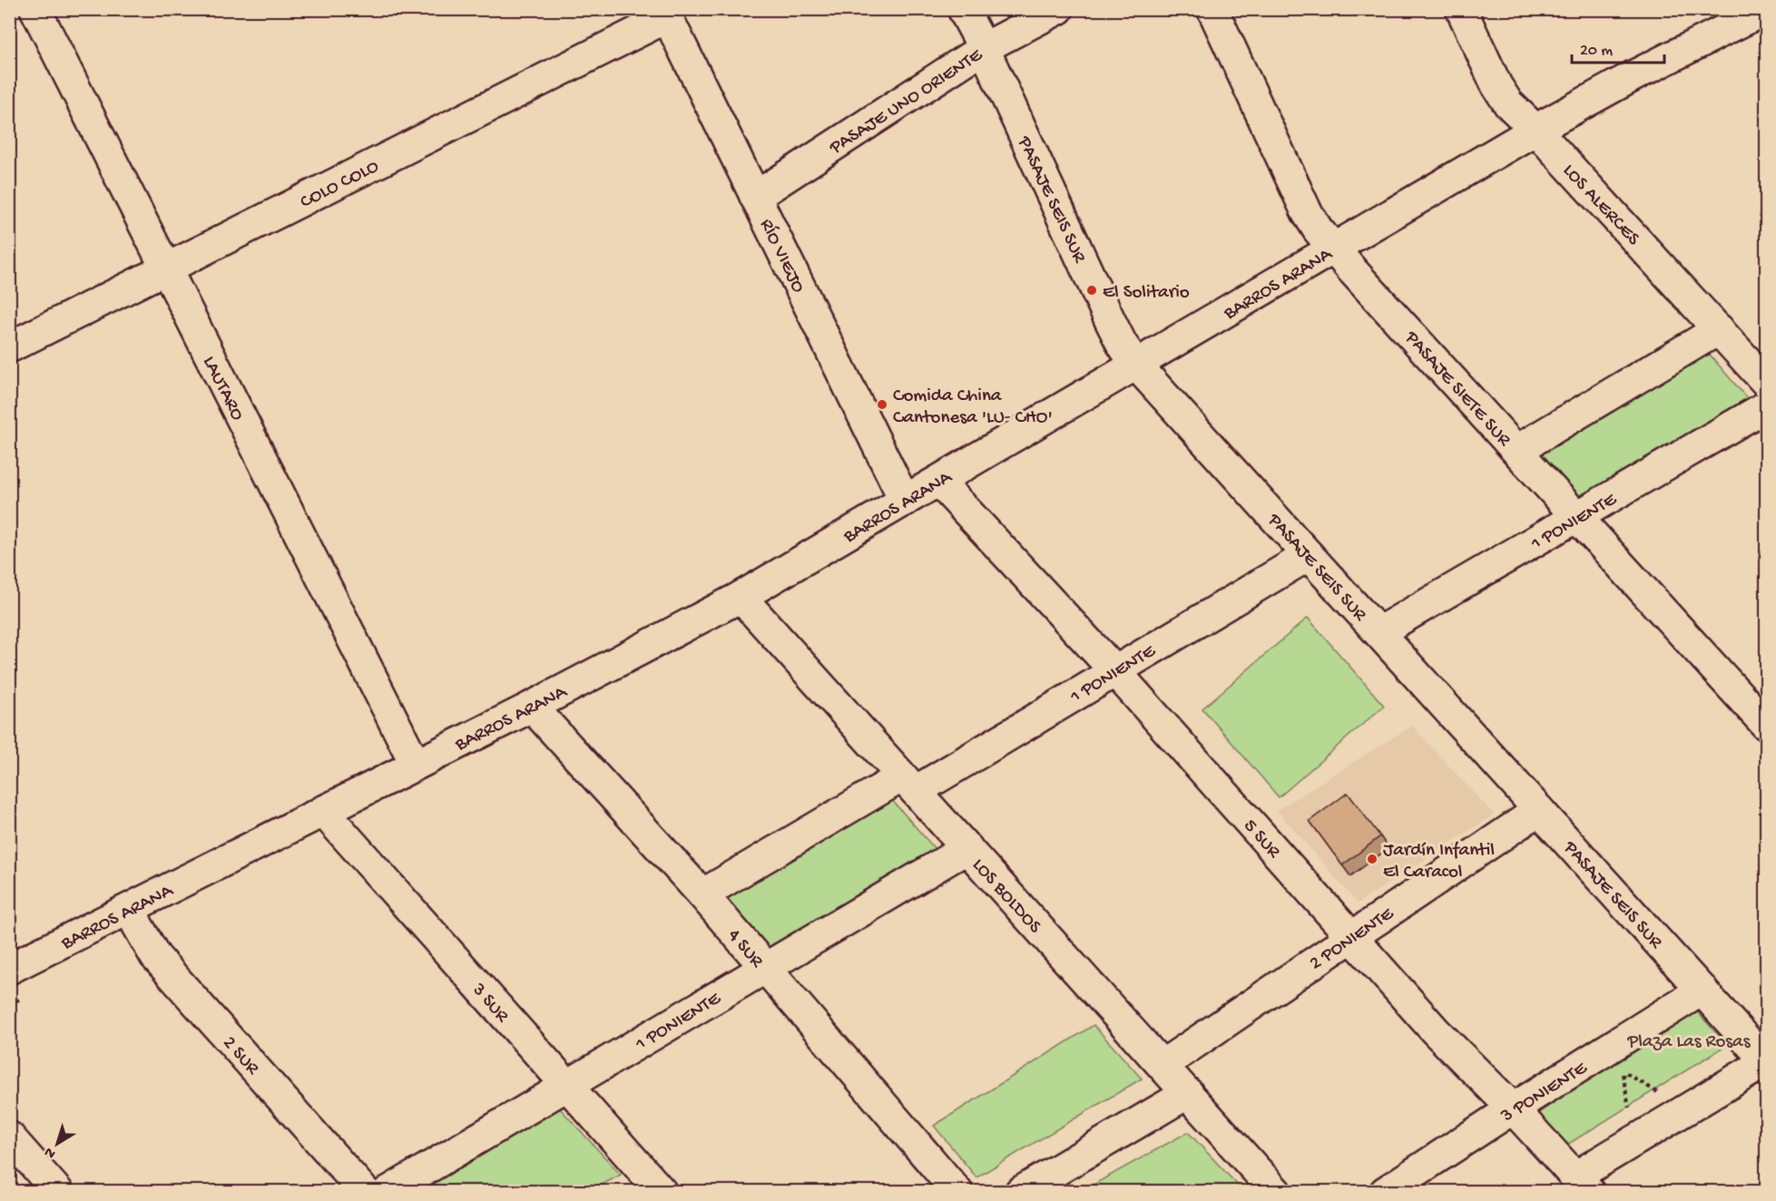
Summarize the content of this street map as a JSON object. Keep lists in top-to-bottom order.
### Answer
{
  "streets": {
    "street": [
      "PASAJE UNO ORIENTE",
      "COLO COLO",
      "PASAJE SEIS SUR",
      "LOS ALERCES",
      "RÍO VIEJO",
      "BARROS ARANA",
      "LAUTARO",
      "PASAJE SIETE SUR",
      "1 PONIENTE",
      "5 SUR",
      "LOS BOLDOS",
      "2 PONIENTE",
      "4 SUR",
      "3 SUR",
      "2 SUR",
      "3 PONIENTE"
    ]
  },
  "crossings": [
    ["PASAJE UNO ORIENTE", "PASAJE SEIS SUR"],
    ["PASAJE UNO ORIENTE", "RÍO VIEJO"],
    ["COLO COLO", "RÍO VIEJO"],
    ["COLO COLO", "LAUTARO"],
    ["PASAJE SEIS SUR", "BARROS ARANA"],
    ["PASAJE SEIS SUR", "1 PONIENTE"],
    ["PASAJE SEIS SUR", "2 PONIENTE"],
    ["PASAJE SEIS SUR", "3 PONIENTE"],
    ["LOS ALERCES", "BARROS ARANA"],
    ["RÍO VIEJO", "BARROS ARANA"],
    ["BARROS ARANA", "LAUTARO"],
    ["BARROS ARANA", "PASAJE SIETE SUR"],
    ["BARROS ARANA", "5 SUR"],
    ["BARROS ARANA", "LOS BOLDOS"],
    ["BARROS ARANA", "4 SUR"],
    ["BARROS ARANA", "3 SUR"],
    ["BARROS ARANA", "2 SUR"],
    ["PASAJE SIETE SUR", "1 PONIENTE"],
    ["1 PONIENTE", "5 SUR"],
    ["1 PONIENTE", "LOS BOLDOS"],
    ["1 PONIENTE", "4 SUR"],
    ["1 PONIENTE", "3 SUR"],
    ["5 SUR", "2 PONIENTE"],
    ["5 SUR", "3 PONIENTE"],
    ["LOS BOLDOS", "2 PONIENTE"]
  ],
  "parks": ["Plaza Las Rosas"],
  "places": ["El Solitario", "Comida China Cantonesa 'LU- CHO'", "Jardín Infantil El Caracol"],
  "scale_bar": "20 m",
  "north": "bottom left"
}
